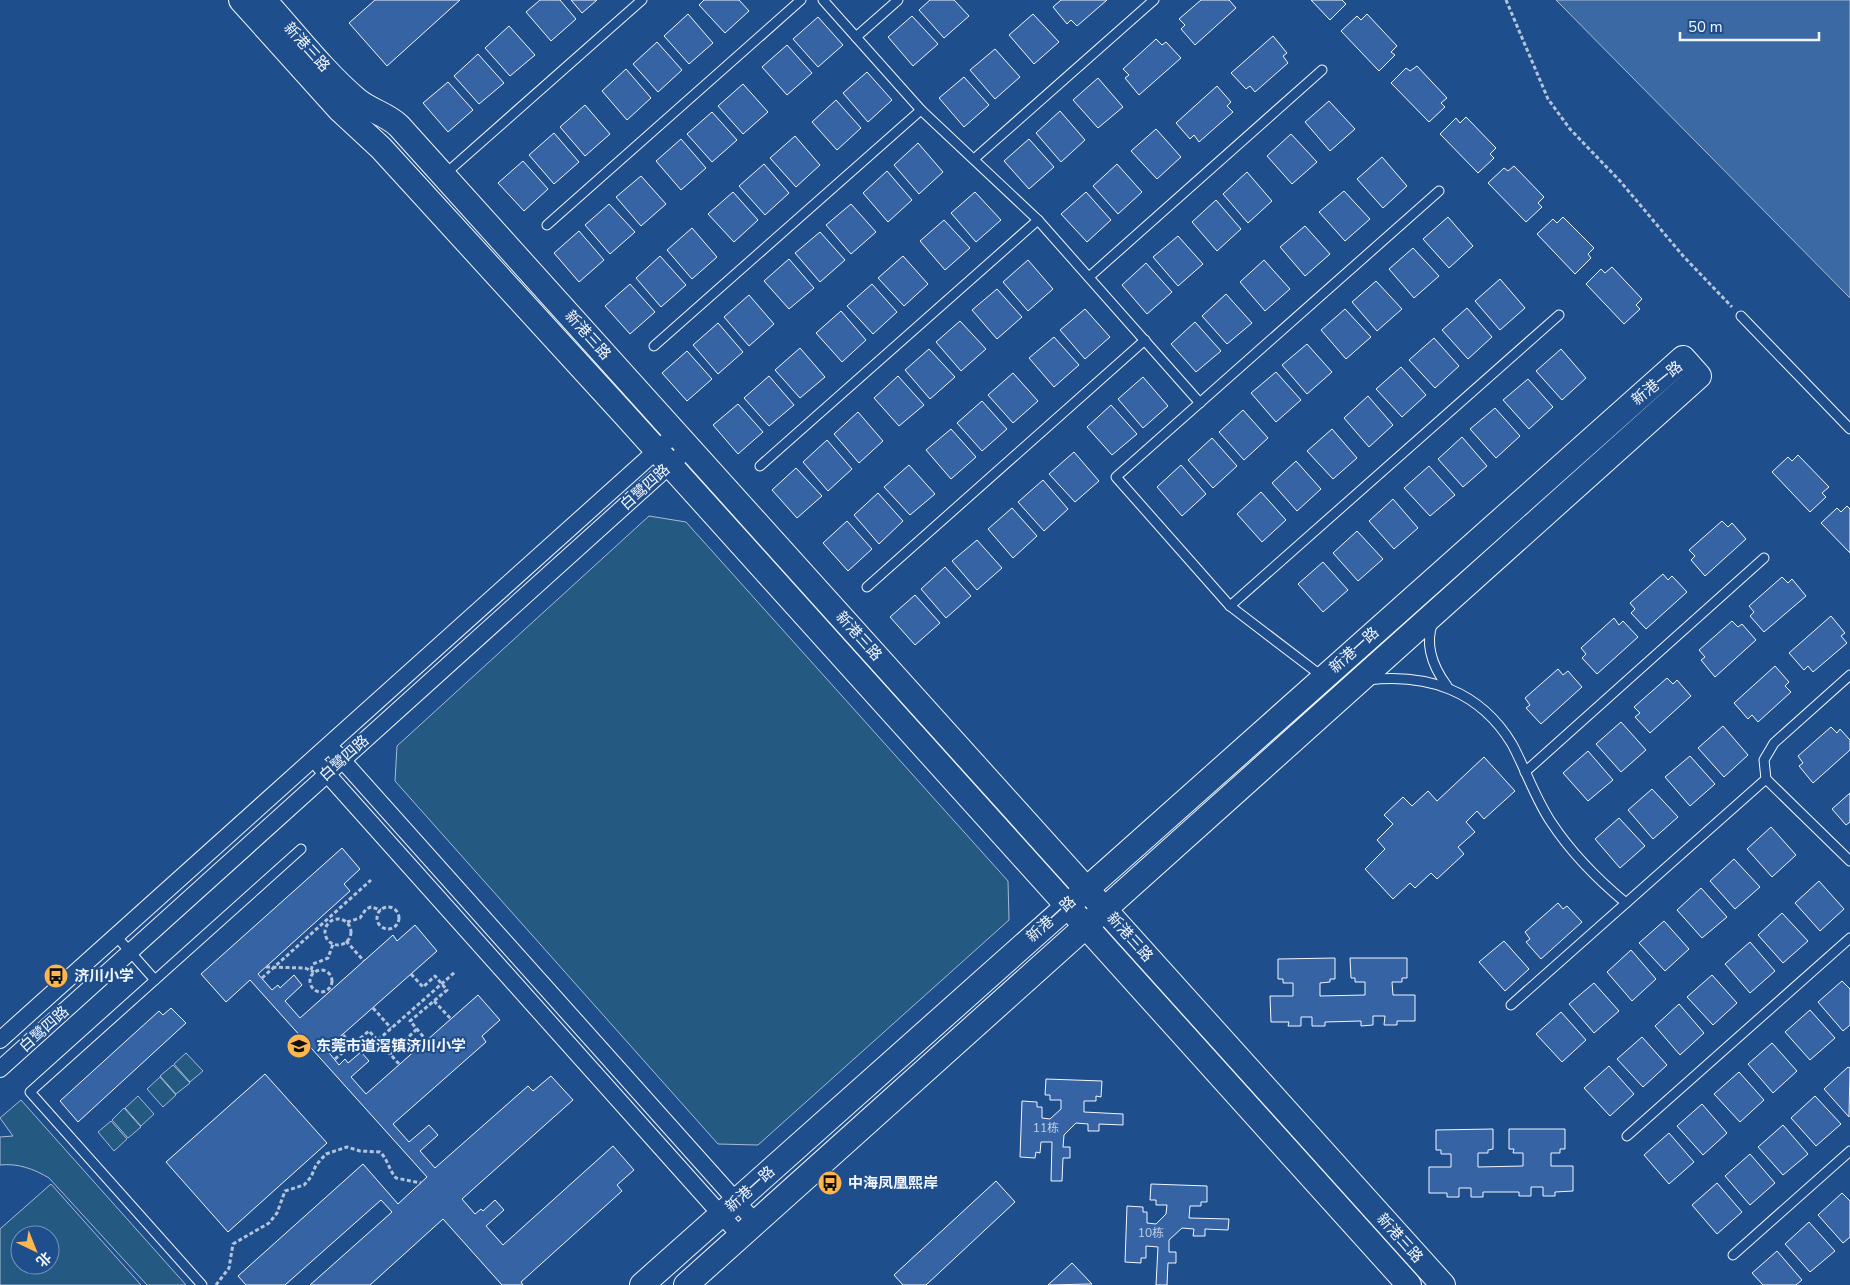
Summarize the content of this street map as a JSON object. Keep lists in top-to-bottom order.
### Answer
{
  "streets": {
    "street": ["新港三路", "新港一路", "白鹭四路"]
  },
  "crossings": [
    ["新港三路", "新港一路"],
    ["新港三路", "白鹭四路"]
  ],
  "places": {
    "bus stop": ["济川小学", "中海凤凰熙岸"],
    "school or university": ["东莞市道滘镇济川小学"]
  },
  "house_numbers": ["11栋", "10栋"],
  "scale_bar": "50 m",
  "north": "bottom right"
}
